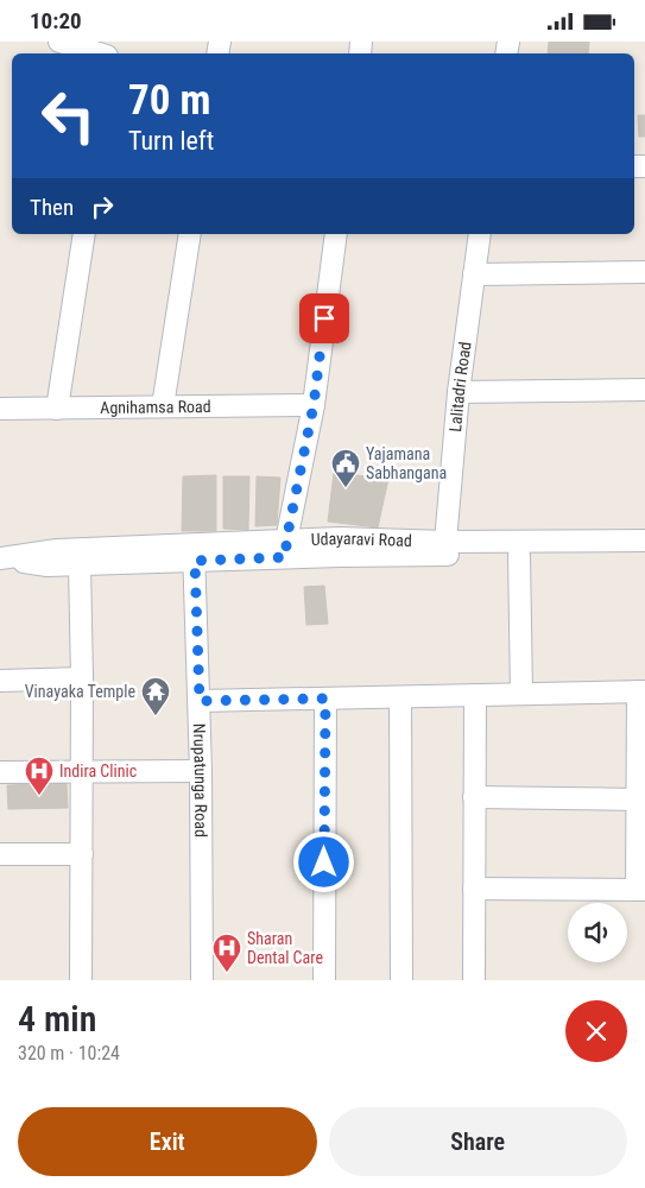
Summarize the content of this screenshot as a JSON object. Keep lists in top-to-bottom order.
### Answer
{
  "streets": {
    "street": [
      "Lalitadri Road",
      "Agnihamsa Road",
      "Udayaravi Road",
      "Nrupatunga Road"
    ]
  },
  "crossings": [
    ["Lalitadri Road", "Udayaravi Road"],
    ["Udayaravi Road", "Nrupatunga Road"]
  ],
  "places": {
    "public building": ["Yajamana Sabhangana"],
    "temple": ["Vinayaka Temple"],
    "hospital": ["Indira Clinic", "Sharan Dental Care"]
  },
  "page": {
    "status": "10:20",
    "turn": ["70 m", "Turn left"],
    "then": "Then",
    "heading": ["4 min", "320 m · 10:24"],
    "buttons": ["Exit", "Share"]
  }
}
